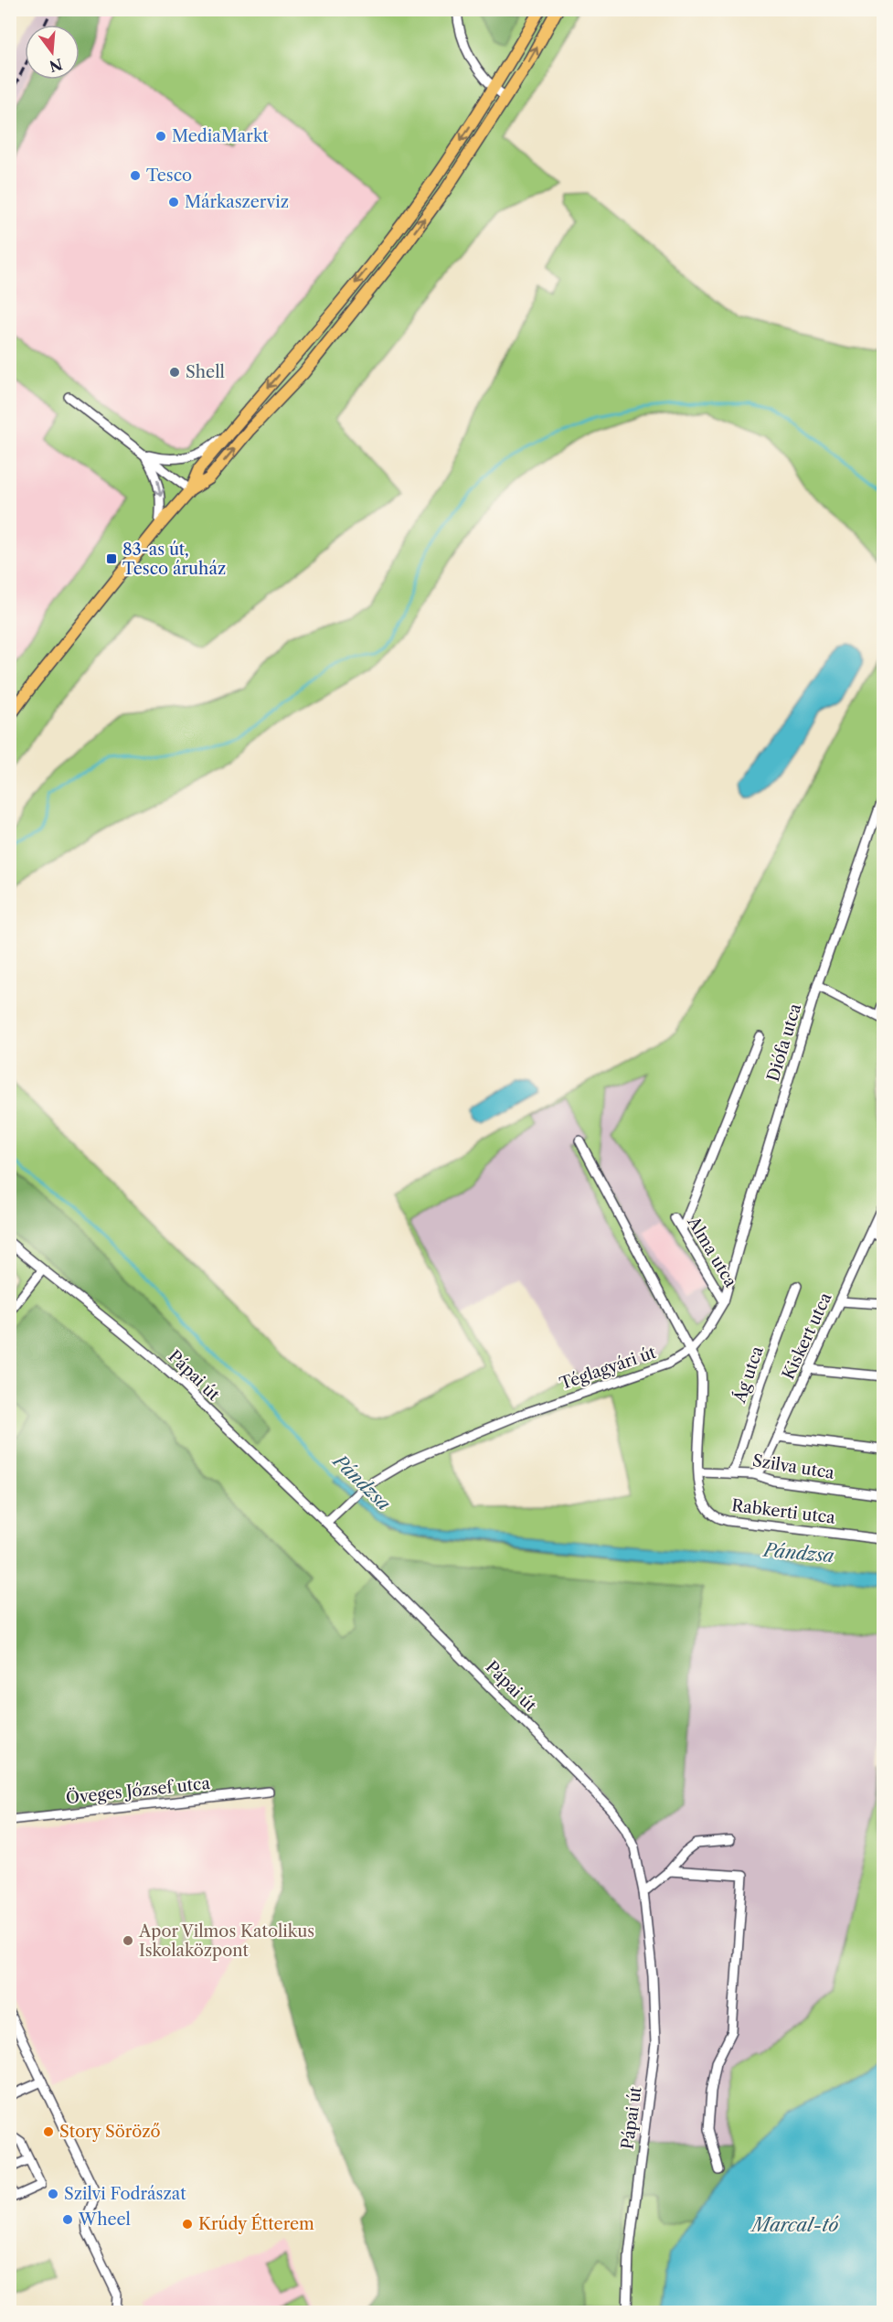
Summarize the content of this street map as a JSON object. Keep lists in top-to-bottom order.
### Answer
{
  "streets": {
    "street": [
      "Diófa utca",
      "Alma utca",
      "Kiskert utca",
      "Téglagyári út",
      "Ág utca",
      "Pápai út",
      "Szilva utca",
      "Rabkerti utca",
      "Öveges József utca"
    ]
  },
  "crossings": [
    ["Diófa utca", "Alma utca"],
    ["Kiskert utca", "Szilva utca"],
    ["Téglagyári út", "Pápai út"],
    ["Téglagyári út", "Rabkerti utca"],
    ["Ág utca", "Szilva utca"],
    ["Szilva utca", "Rabkerti utca"]
  ],
  "water": ["Pándzsa", "Marcal-tó"],
  "places": {
    "other": [
      "MediaMarkt",
      "Tesco",
      "Márkaszerviz",
      "Shell",
      "Apor Vilmos Katolikus Iskolaközpont",
      "Story Söröző",
      "Szilvi Fodrászat",
      "Wheel",
      "Krúdy Étterem"
    ],
    "transit": ["83-as út, Tesco áruház"]
  },
  "north": "bottom"
}
